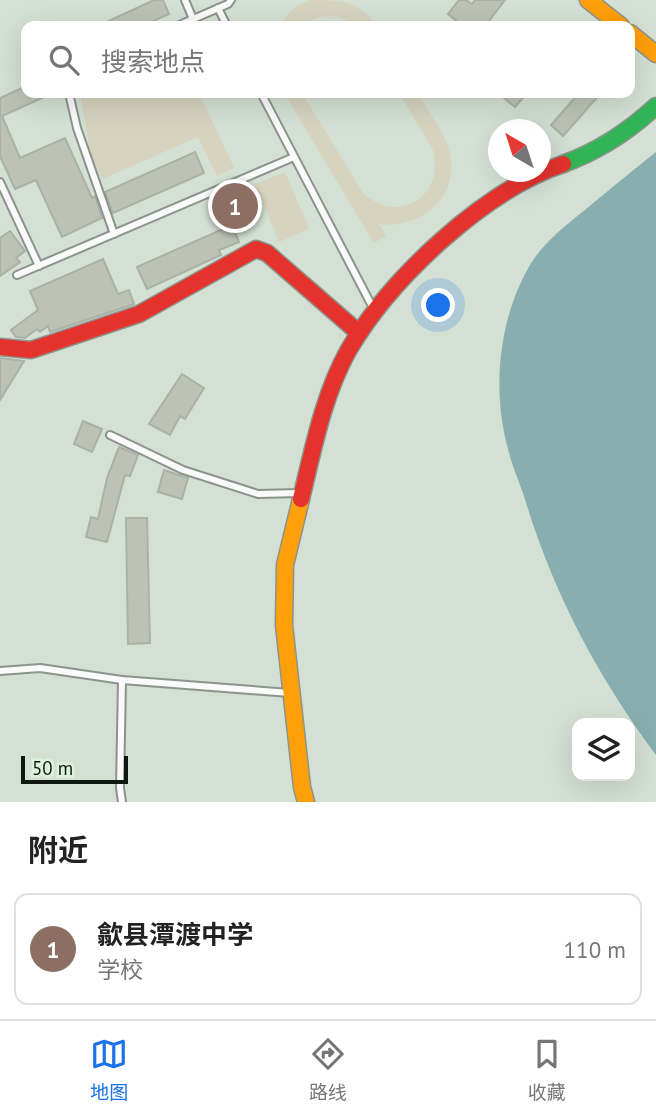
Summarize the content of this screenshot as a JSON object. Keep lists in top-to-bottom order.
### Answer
{
  "scale_bar": "50 m",
  "north": "top left",
  "page": {
    "search": "搜索地点",
    "pins": "1",
    "scale": "50 m",
    "heading": "附近",
    "list": [
      {
        "mark": "1",
        "name": "歙县潭渡中学",
        "note": "学校",
        "value": "110 m"
      }
    ],
    "nav": ["地图", "路线", "收藏"]
  }
}
